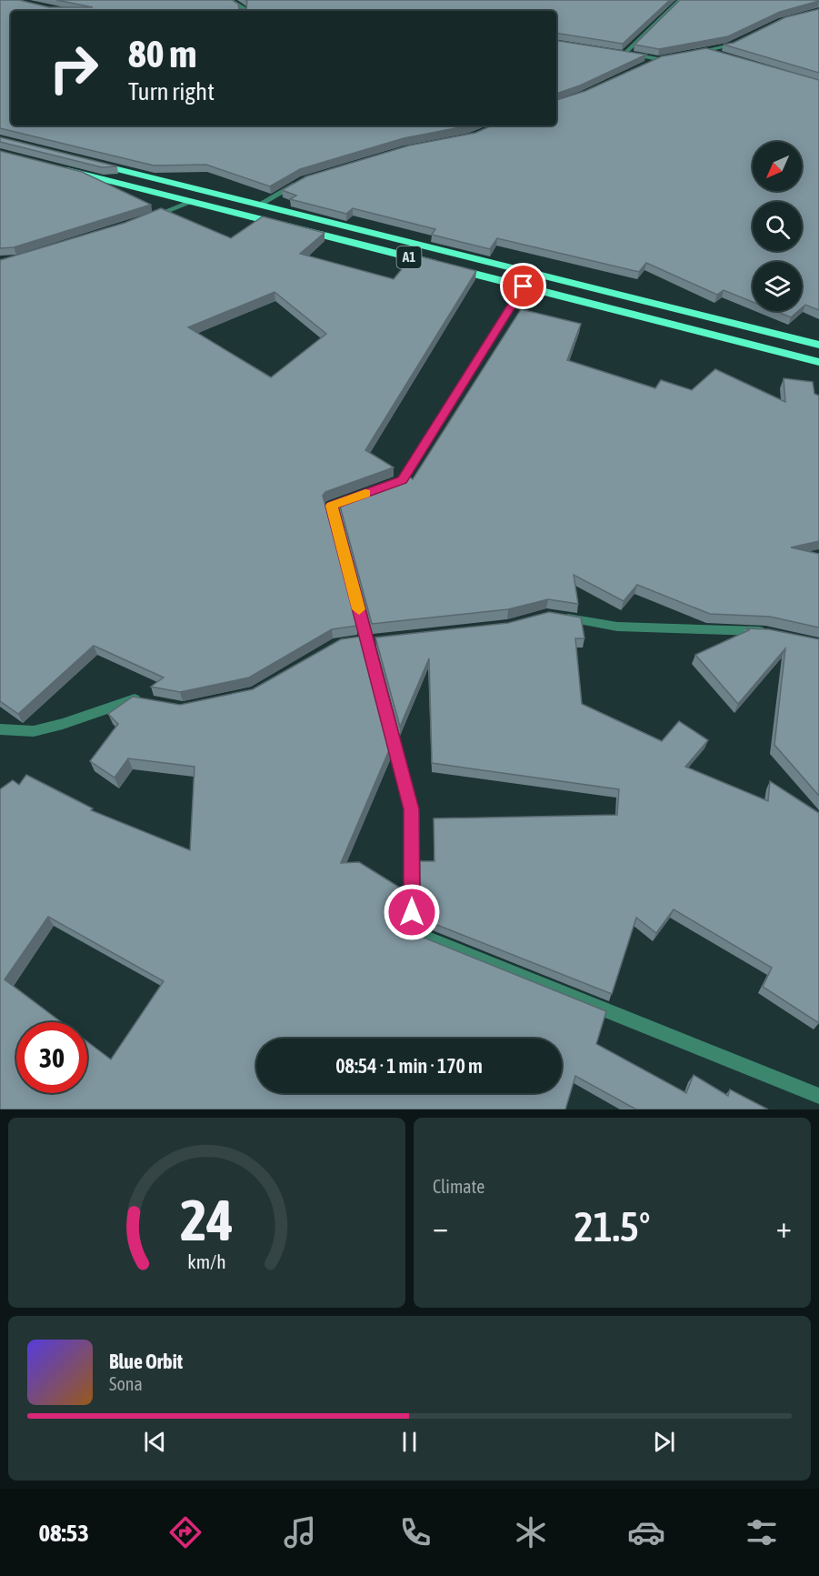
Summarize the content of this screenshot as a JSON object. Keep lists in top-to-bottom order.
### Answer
{
  "streets": {
    "highway": ["A1"]
  },
  "north": "bottom left",
  "page": {
    "turn": ["80 m", "Turn right"],
    "limit": "30",
    "trip": "08:54 · 1 min · 170 m",
    "tile": "Climate",
    "heat": ["−", "21.5°", "+"],
    "song": ["Blue Orbit", "Sona"],
    "tabs": "08:53",
    "gauge": ["24", "km/h"]
  }
}
